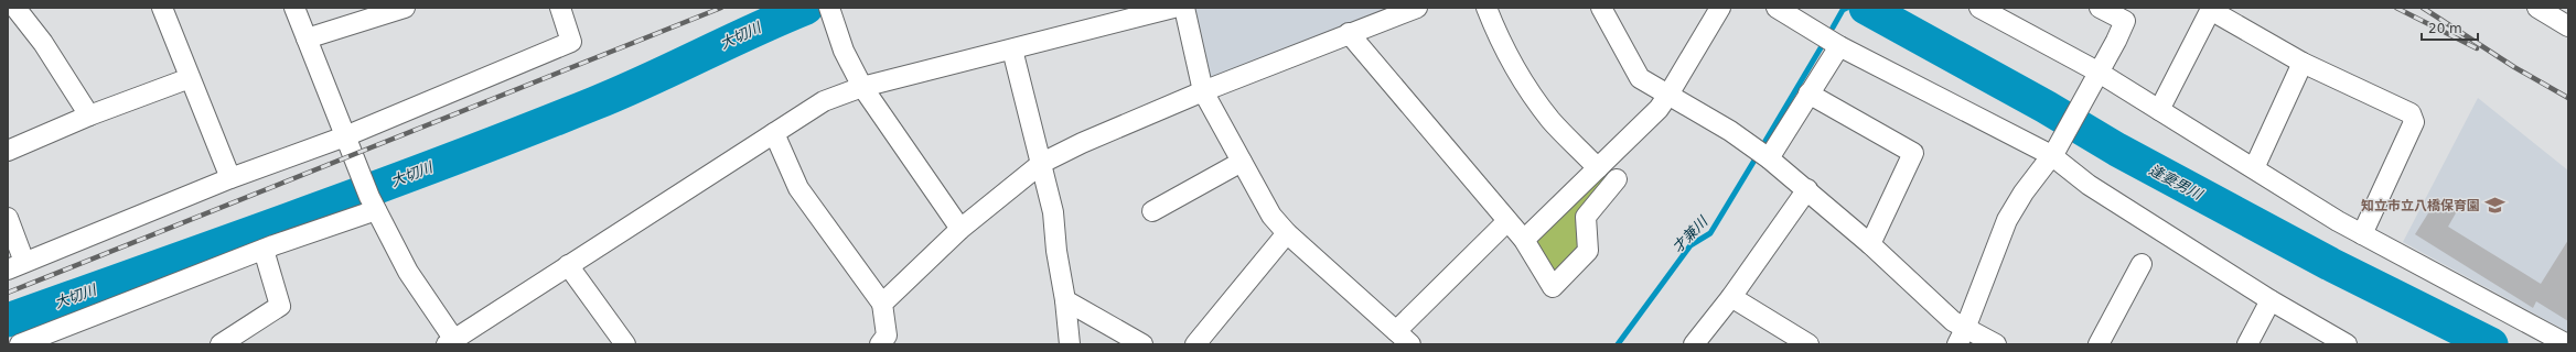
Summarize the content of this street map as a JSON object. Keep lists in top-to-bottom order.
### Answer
{
  "water": ["大切川", "逢妻男川", "才兼川"],
  "places": {
    "school or university": ["知立市立八橋保育園"]
  },
  "scale_bar": "20 m"
}
